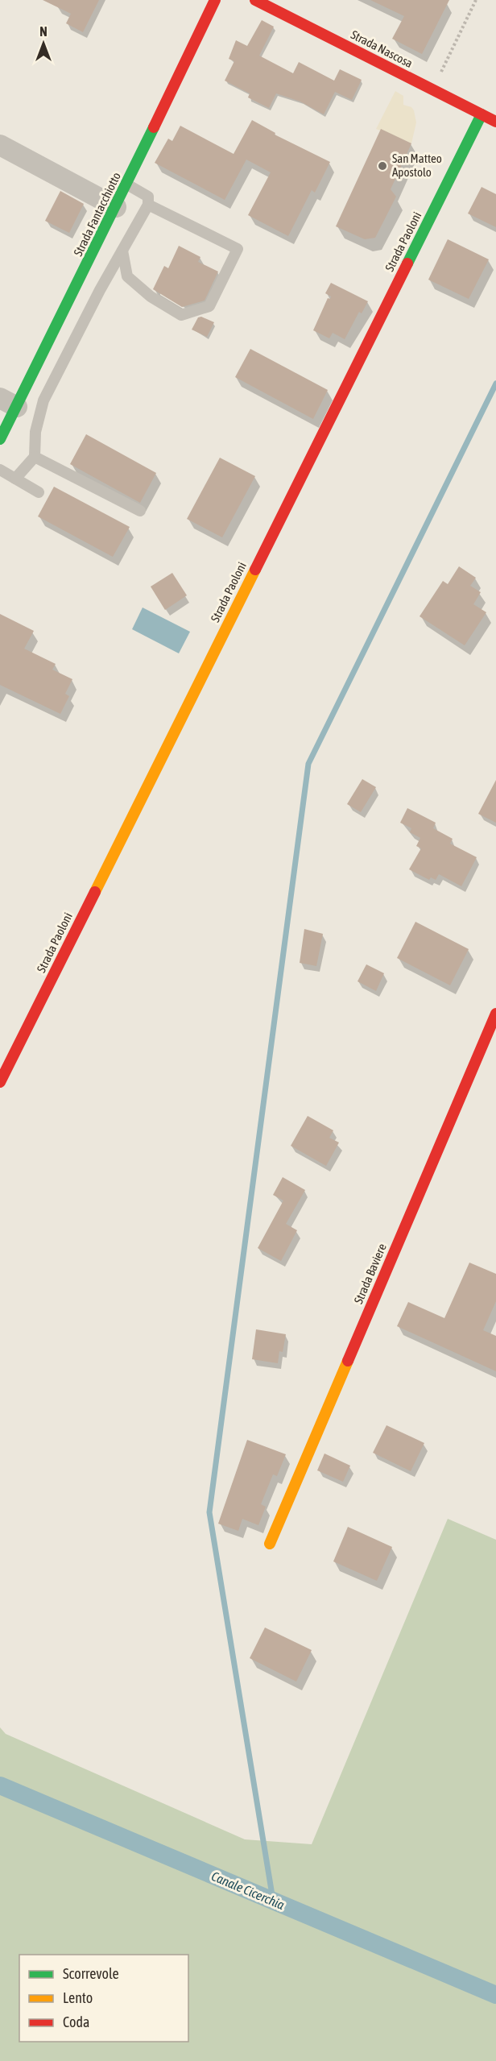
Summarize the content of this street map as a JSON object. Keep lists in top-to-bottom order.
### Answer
{
  "streets": {
    "street": [
      "Strada Nascosa",
      "Strada Fantacchiotto",
      "Strada Paoloni",
      "Strada Baviere"
    ]
  },
  "crossings": [
    ["Strada Nascosa", "Strada Paoloni"]
  ],
  "water": ["Canale Cicerchia"],
  "places": ["San Matteo Apostolo"],
  "legend": ["Scorrevole", "Lento", "Coda"],
  "north": "top"
}
